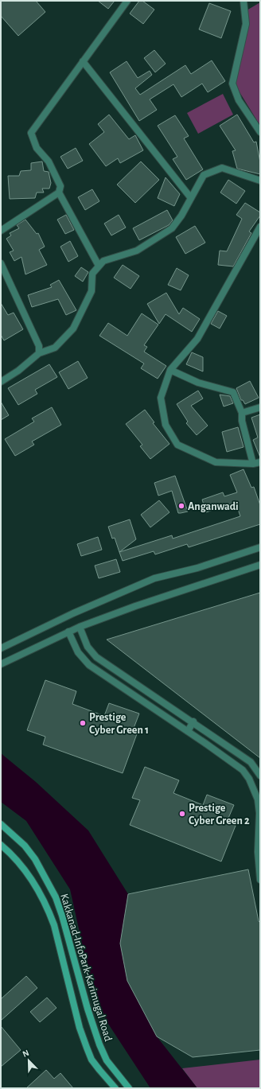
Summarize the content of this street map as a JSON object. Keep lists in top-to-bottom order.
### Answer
{
  "streets": {
    "main road": ["Kakkanad-InfoPark-Karimugal Road"]
  },
  "places": ["Anganwadi", "Prestige Cyber Green 1", "Prestige Cyber Green 2"],
  "north": "top left"
}
